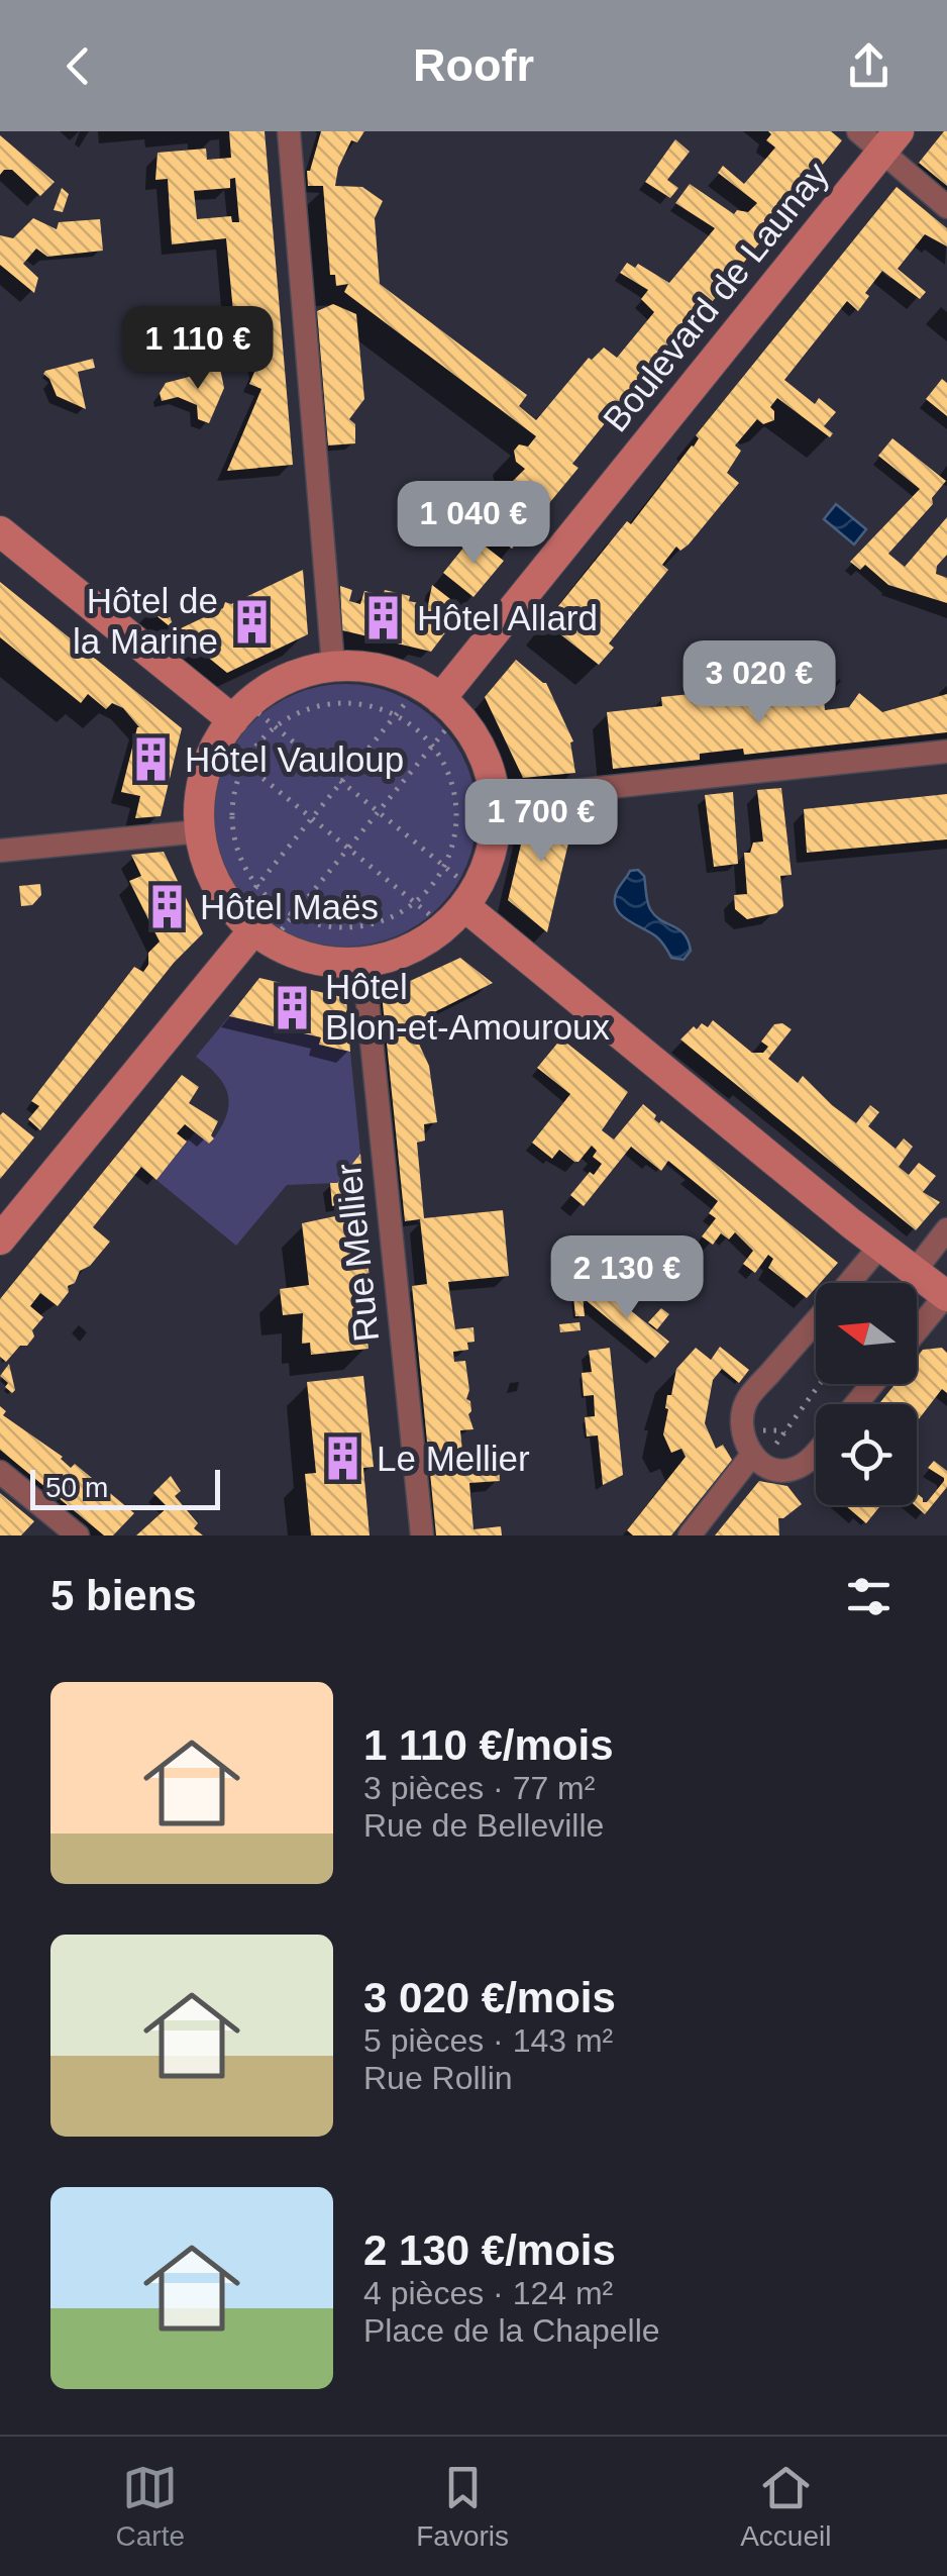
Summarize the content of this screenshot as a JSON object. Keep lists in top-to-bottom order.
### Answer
{
  "streets": {
    "street": ["Boulevard de Launay", "Rue Mellier"]
  },
  "places": {
    "building": [
      "Hôtel Allard",
      "Hôtel de la Marine",
      "Hôtel Vauloup",
      "Hôtel Maës",
      "Hôtel Blon-et-Amouroux",
      "Le Mellier"
    ]
  },
  "scale_bar": "50 m",
  "north": "left",
  "page": {
    "header": "Roofr",
    "price": [
      "1 110 €",
      "1 040 €",
      "3 020 €",
      "1 700 €",
      "2 130 €"
    ],
    "scale": "50 m",
    "heading": "5 biens",
    "list": [
      {
        "name": "1 110 €/mois",
        "note": "3 pièces · 77 m² · Rue de Belleville"
      },
      {
        "name": "3 020 €/mois",
        "note": "5 pièces · 143 m² · Rue Rollin"
      },
      {
        "name": "2 130 €/mois",
        "note": "4 pièces · 124 m² · Place de la Chapelle"
      }
    ],
    "tabs": ["Carte", "Favoris", "Accueil"]
  }
}
